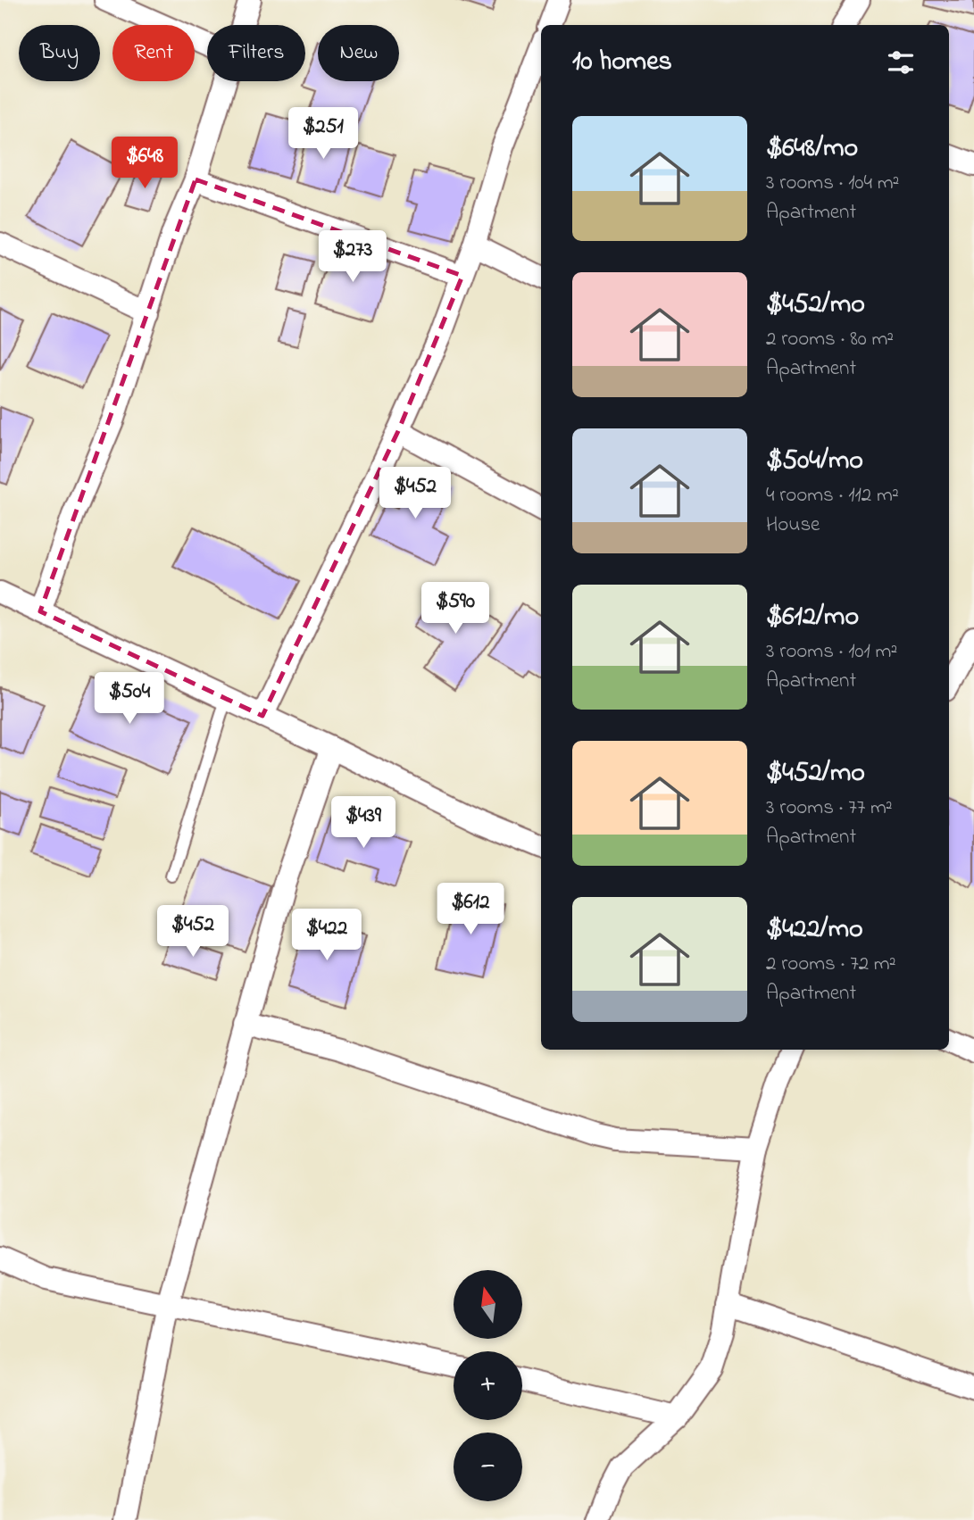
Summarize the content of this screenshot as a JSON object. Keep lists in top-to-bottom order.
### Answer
{
  "north": "top",
  "page": {
    "chip": [
      "Buy",
      "Rent",
      "Filters",
      "New"
    ],
    "heading": "10 homes",
    "list": [
      {
        "name": "$648/mo",
        "note": "3 rooms · 104 m² · Apartment"
      },
      {
        "name": "$452/mo",
        "note": "2 rooms · 80 m² · Apartment"
      },
      {
        "name": "$504/mo",
        "note": "4 rooms · 112 m² · House"
      },
      {
        "name": "$612/mo",
        "note": "3 rooms · 101 m² · Apartment"
      },
      {
        "name": "$452/mo",
        "note": "3 rooms · 77 m² · Apartment"
      },
      {
        "name": "$422/mo",
        "note": "2 rooms · 72 m² · Apartment"
      }
    ],
    "price": [
      "$251",
      "$648",
      "$273",
      "$452",
      "$590",
      "$504",
      "$439",
      "$612",
      "$452",
      "$422"
    ],
    "map_buttons": ["+", "−"]
  }
}
